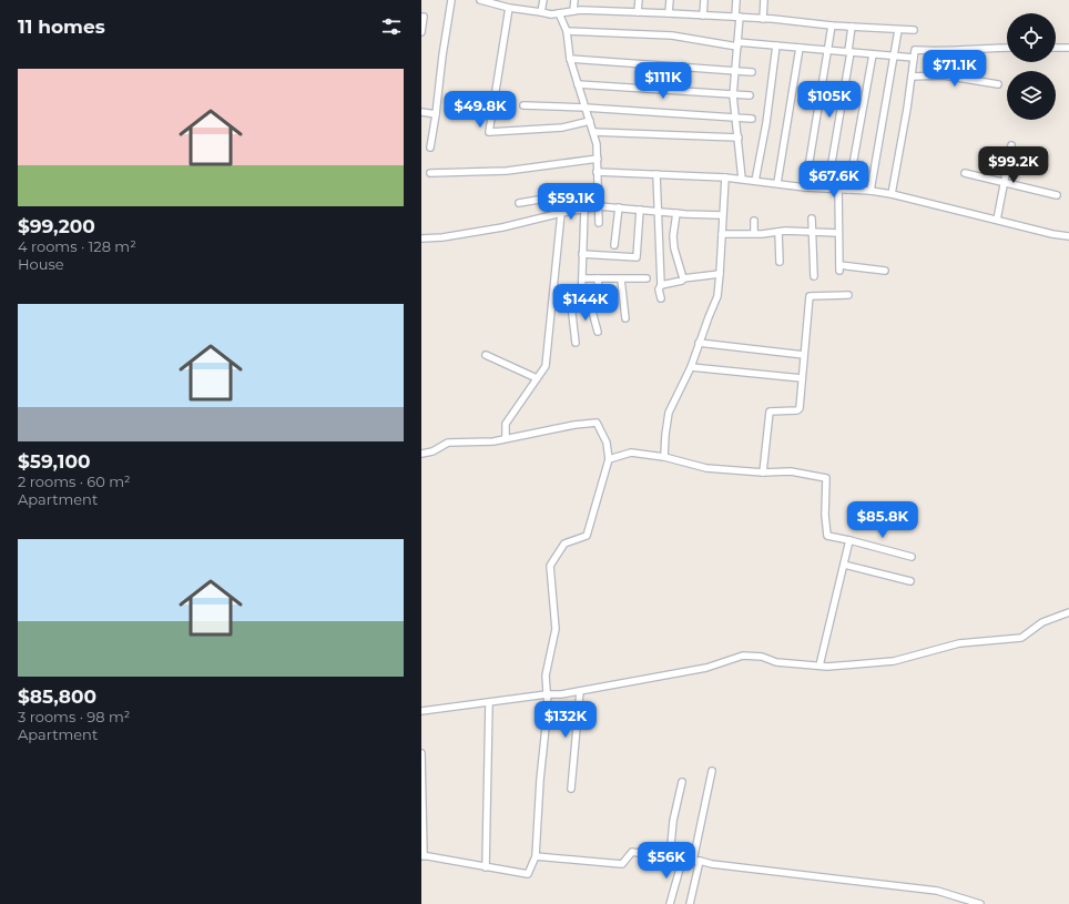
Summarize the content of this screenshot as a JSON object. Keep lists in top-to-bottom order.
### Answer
{
  "page": {
    "heading": "11 homes",
    "price": [
      "$71.1K",
      "$111K",
      "$105K",
      "$49.8K",
      "$99.2K",
      "$67.6K",
      "$59.1K",
      "$144K",
      "$85.8K",
      "$132K",
      "$56K"
    ],
    "list": [
      {
        "name": "$99,200",
        "note": "4 rooms · 128 m² · House"
      },
      {
        "name": "$59,100",
        "note": "2 rooms · 60 m² · Apartment"
      },
      {
        "name": "$85,800",
        "note": "3 rooms · 98 m² · Apartment"
      }
    ]
  }
}
